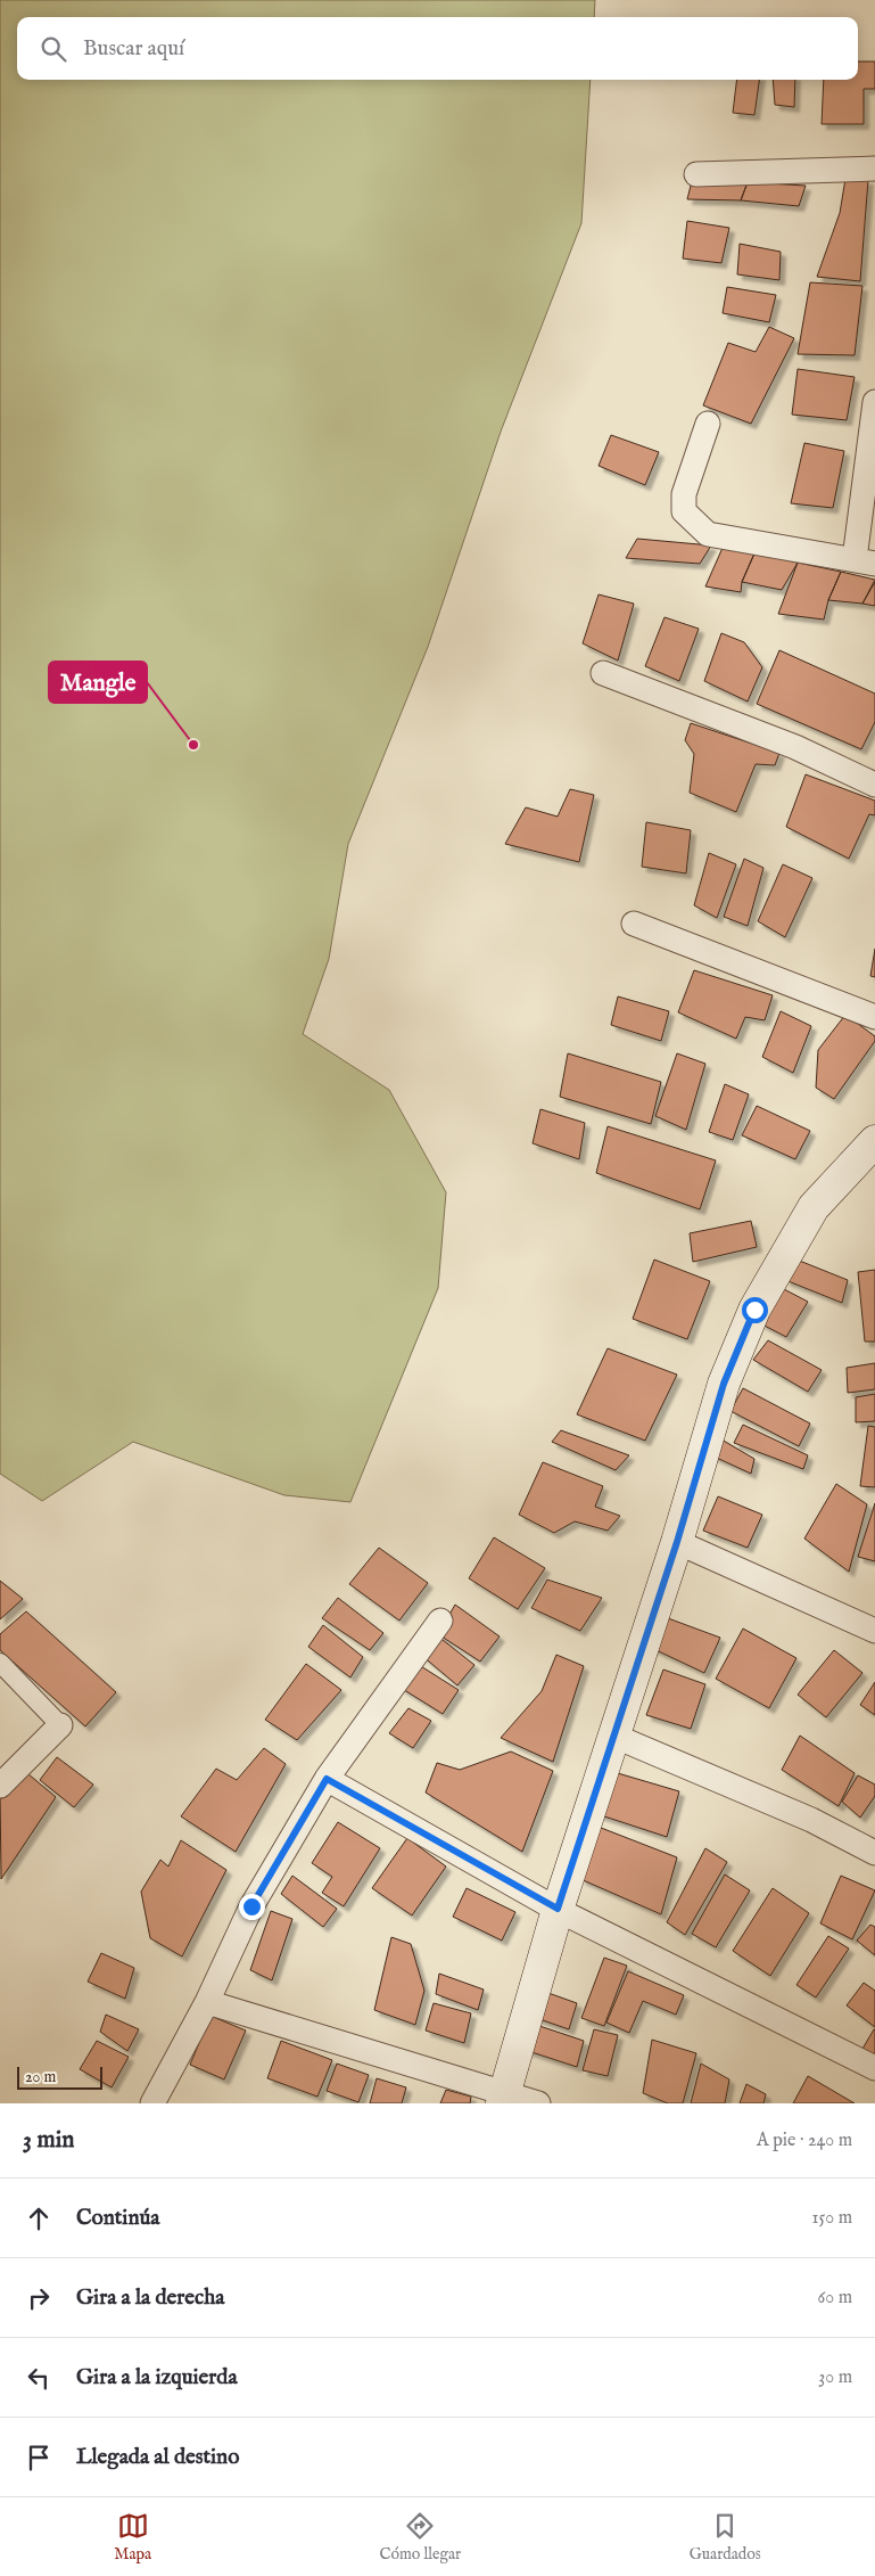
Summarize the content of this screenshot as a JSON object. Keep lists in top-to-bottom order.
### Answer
{
  "places": ["Mangle"],
  "scale_bar": "20 m",
  "page": {
    "search": "Buscar aquí",
    "scale": "20 m",
    "heading": ["3 min", "A pie · 240 m"],
    "list": [
      ["Continúa", "150 m"],
      ["Gira a la derecha", "60 m"],
      ["Gira a la izquierda", "30 m"],
      "Llegada al destino"
    ],
    "nav": ["Mapa", "Cómo llegar", "Guardados"]
  }
}
